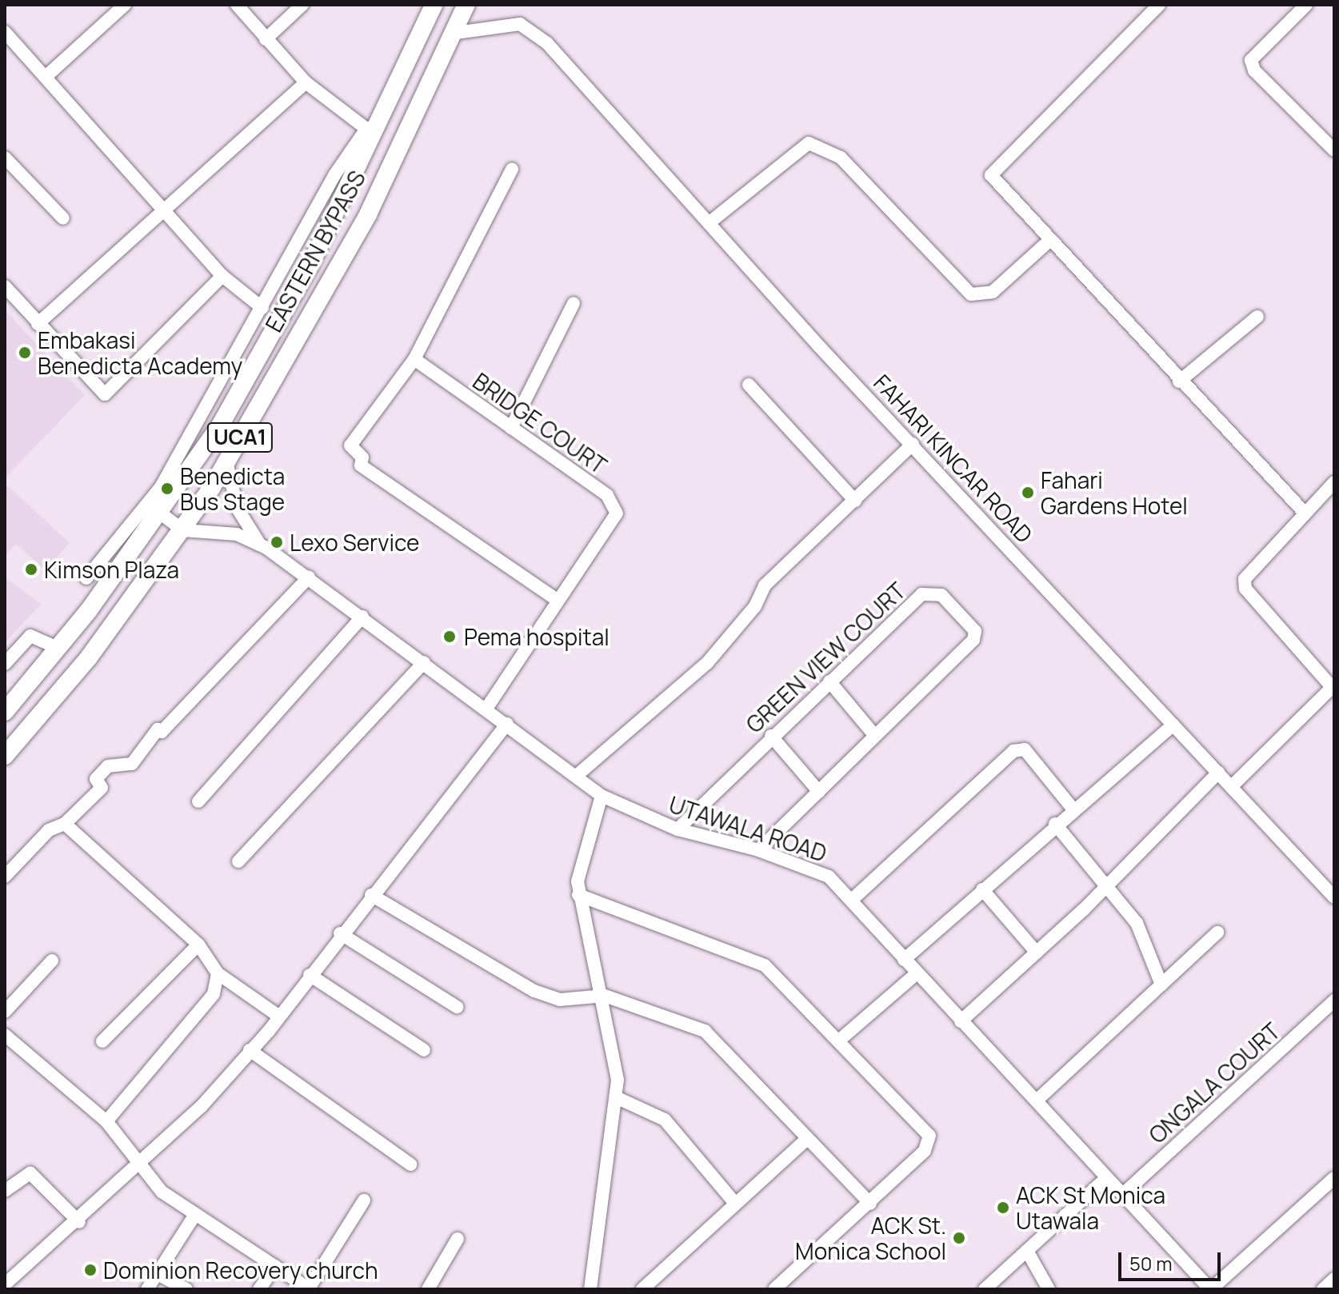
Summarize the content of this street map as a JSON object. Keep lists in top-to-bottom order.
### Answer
{
  "streets": {
    "main road": ["EASTERN BYPASS", "UCA1"],
    "street": [
      "BRIDGE COURT",
      "FAHARI KINCAR ROAD",
      "GREEN VIEW COURT",
      "UTAWALA ROAD",
      "ONGALA COURT"
    ]
  },
  "crossings": [
    ["EASTERN BYPASS", "FAHARI KINCAR ROAD"],
    ["EASTERN BYPASS", "UTAWALA ROAD"],
    ["BRIDGE COURT", "UTAWALA ROAD"],
    ["GREEN VIEW COURT", "UTAWALA ROAD"],
    ["UTAWALA ROAD", "ONGALA COURT"]
  ],
  "places": [
    "Embakasi Benedicta Academy",
    "Benedicta Bus Stage",
    "Fahari Gardens Hotel",
    "Lexo Service",
    "Kimson Plaza",
    "Pema hospital",
    "ACK St Monica Utawala",
    "ACK St. Monica School",
    "Dominion Recovery church"
  ],
  "scale_bar": "50 m"
}
